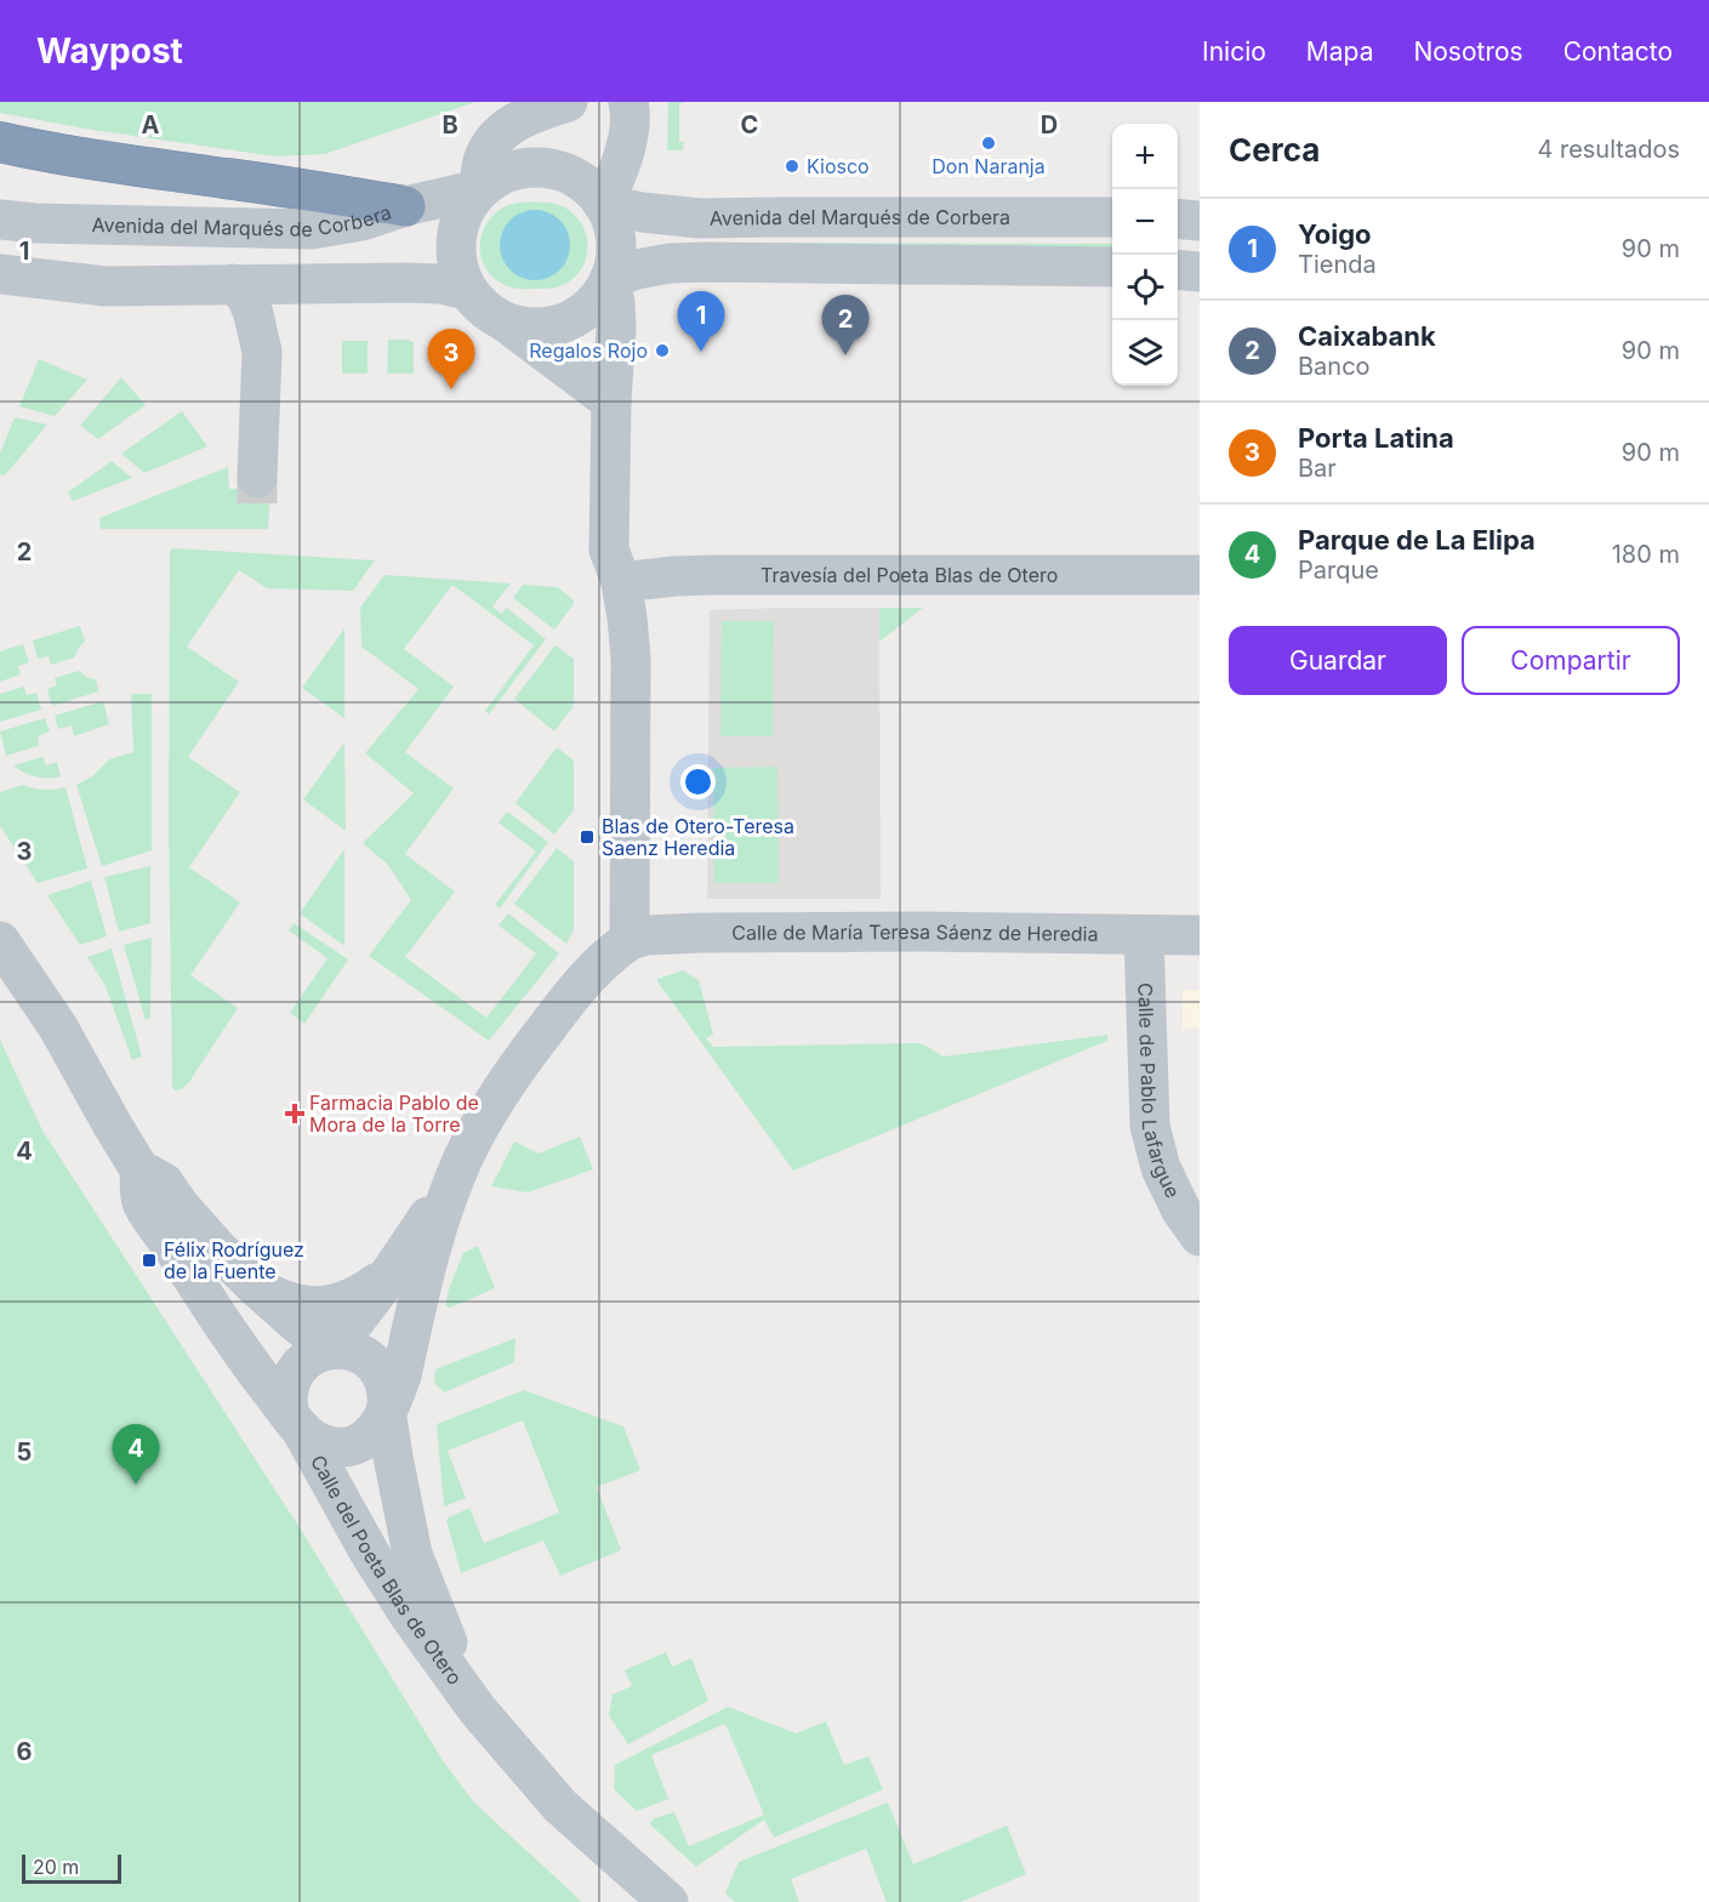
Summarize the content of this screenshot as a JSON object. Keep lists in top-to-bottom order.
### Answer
{
  "streets": {
    "street": [
      "Avenida del Marqués de Corbera",
      "Travesía del Poeta Blas de Otero",
      "Calle de María Teresa Sáenz de Heredia",
      "Calle de Pablo Lafargue",
      "Calle del Poeta Blas de Otero"
    ]
  },
  "crossings": [
    ["Calle de María Teresa Sáenz de Heredia", "Calle de Pablo Lafargue"],
    ["Calle de María Teresa Sáenz de Heredia", "Calle del Poeta Blas de Otero"]
  ],
  "places": {
    "other": ["Don Naranja", "Kiosco", "Regalos Rojo"],
    "transit": ["Blas de Otero-Teresa Saenz Heredia", "Félix Rodríguez de la Fuente"],
    "health": ["Farmacia Pablo de Mora de la Torre"]
  },
  "scale_bar": "20 m",
  "page": {
    "header": "Waypost",
    "nav": [
      "Inicio",
      "Mapa",
      "Nosotros",
      "Contacto"
    ],
    "heading": ["Cerca", "4 resultados"],
    "map_buttons": ["+", "−"],
    "list": [
      {
        "mark": "1",
        "name": "Yoigo",
        "note": "Tienda",
        "value": "90 m"
      },
      {
        "mark": "2",
        "name": "Caixabank",
        "note": "Banco",
        "value": "90 m"
      },
      {
        "mark": "3",
        "name": "Porta Latina",
        "note": "Bar",
        "value": "90 m"
      },
      {
        "mark": "4",
        "name": "Parque de La Elipa",
        "note": "Parque",
        "value": "180 m"
      }
    ],
    "pins": [
      "1",
      "2",
      "3",
      "4"
    ],
    "buttons": ["Guardar", "Compartir"],
    "scale": "20 m"
  },
  "grid": {
    "columns": [
      "A",
      "B",
      "C",
      "D"
    ],
    "rows": [
      "1",
      "2",
      "3",
      "4",
      "5",
      "6"
    ]
  }
}
